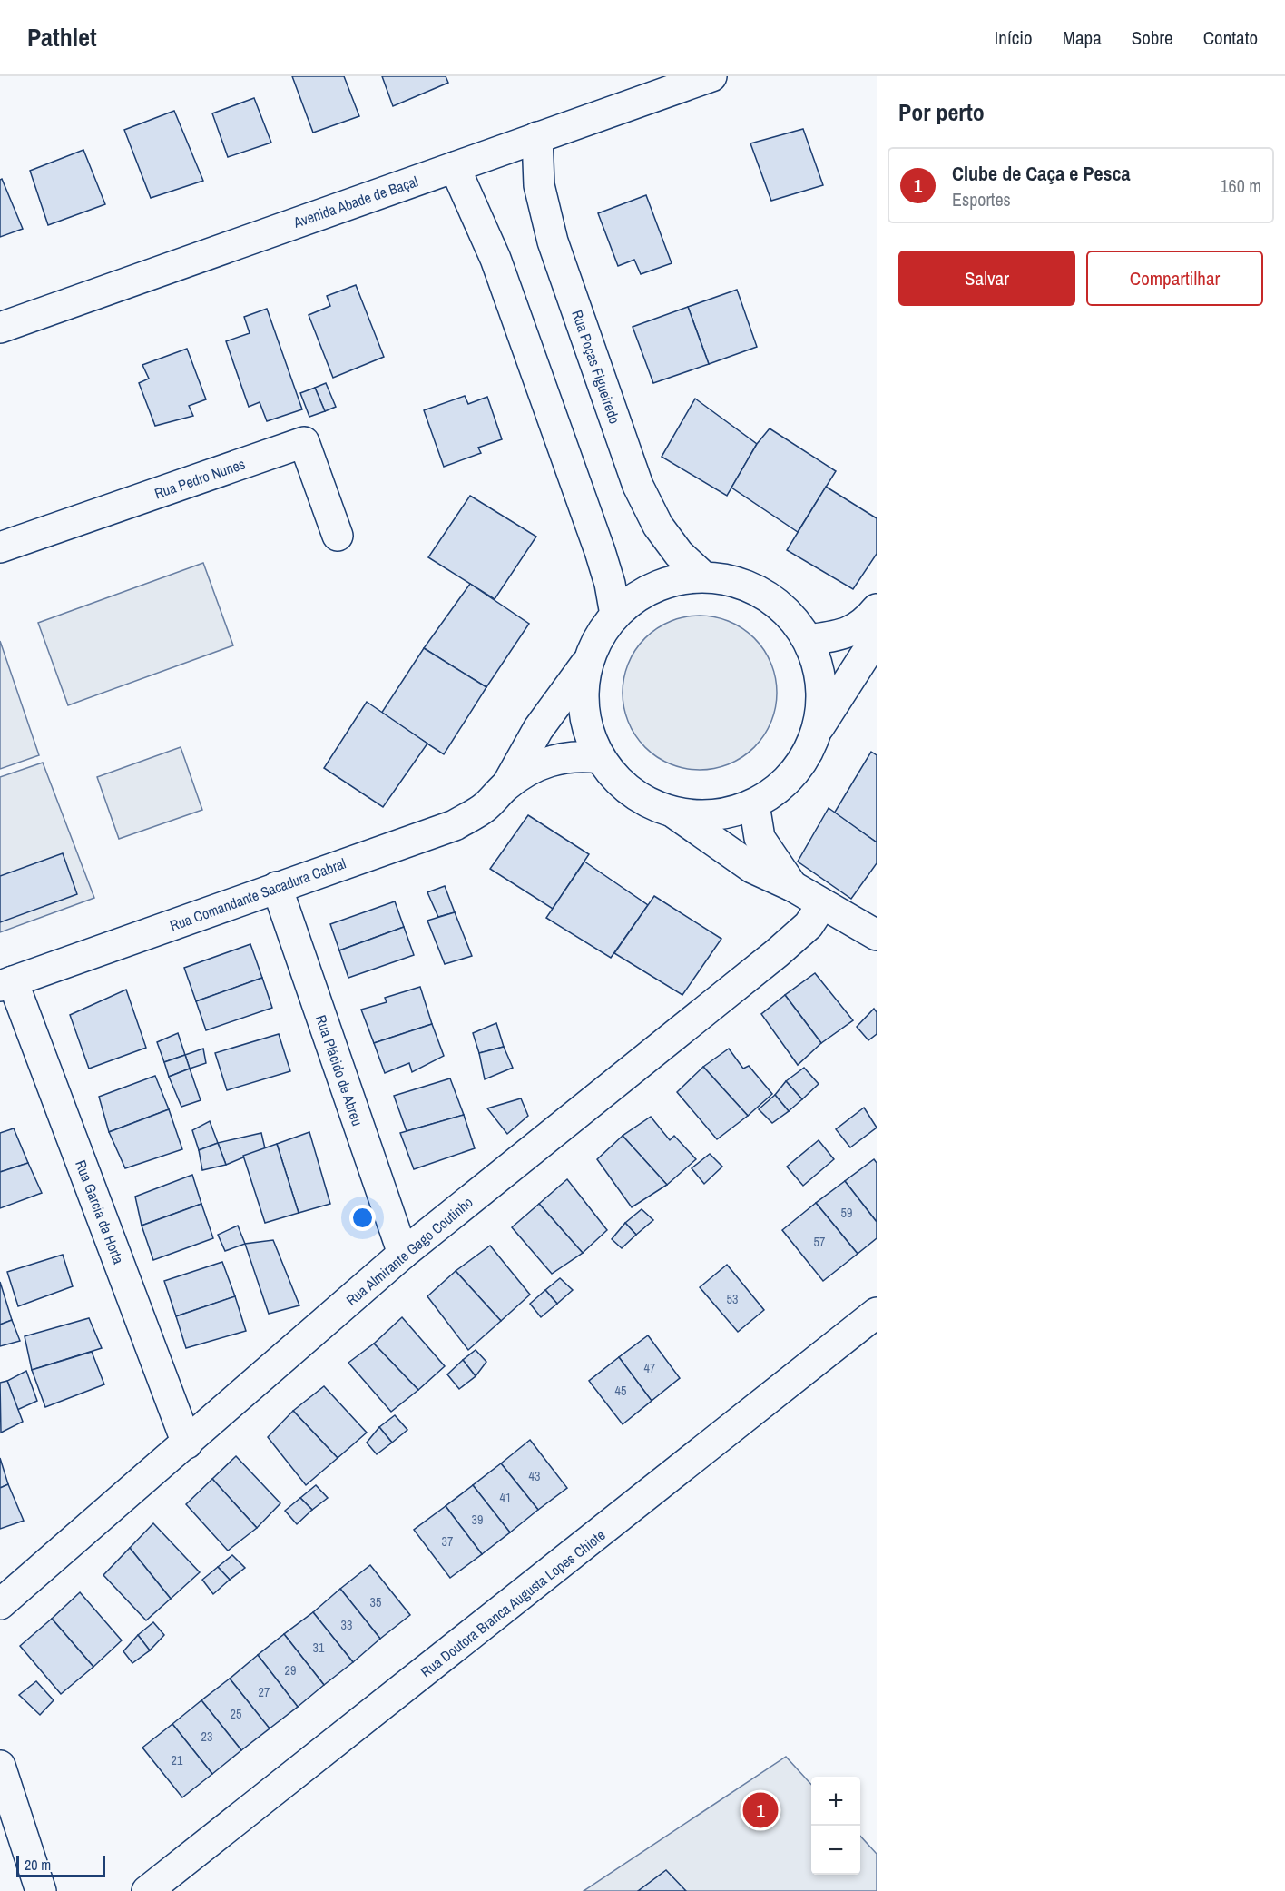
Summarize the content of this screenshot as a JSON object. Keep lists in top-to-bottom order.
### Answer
{
  "streets": {
    "street": [
      "Avenida Abade de Baçal",
      "Rua Poças Figueiredo",
      "Rua Pedro Nunes",
      "Rua Comandante Sacadura Cabral",
      "Rua Plácido de Abreu",
      "Rua Garcia da Horta",
      "Rua Almirante Gago Coutinho",
      "Rua Doutora Branca Augusta Lopes Chiote"
    ]
  },
  "crossings": [
    ["Avenida Abade de Baçal", "Rua Poças Figueiredo"],
    ["Rua Comandante Sacadura Cabral", "Rua Plácido de Abreu"],
    ["Rua Comandante Sacadura Cabral", "Rua Garcia da Horta"],
    ["Rua Plácido de Abreu", "Rua Almirante Gago Coutinho"],
    ["Rua Garcia da Horta", "Rua Almirante Gago Coutinho"]
  ],
  "house_numbers": [
    "59",
    "57",
    "53",
    "47",
    "45",
    "43",
    "41",
    "39",
    "37",
    "35",
    "33",
    "31",
    "29",
    "27",
    "25",
    "23",
    "21"
  ],
  "scale_bar": "20 m",
  "page": {
    "header": "Pathlet",
    "nav": [
      "Início",
      "Mapa",
      "Sobre",
      "Contato"
    ],
    "heading": "Por perto",
    "list": [
      {
        "mark": "1",
        "name": "Clube de Caça e Pesca",
        "note": "Esportes",
        "value": "160 m"
      }
    ],
    "buttons": ["Salvar", "Compartilhar"],
    "map_buttons": ["+", "−"],
    "pins": "1",
    "scale": "20 m"
  }
}
